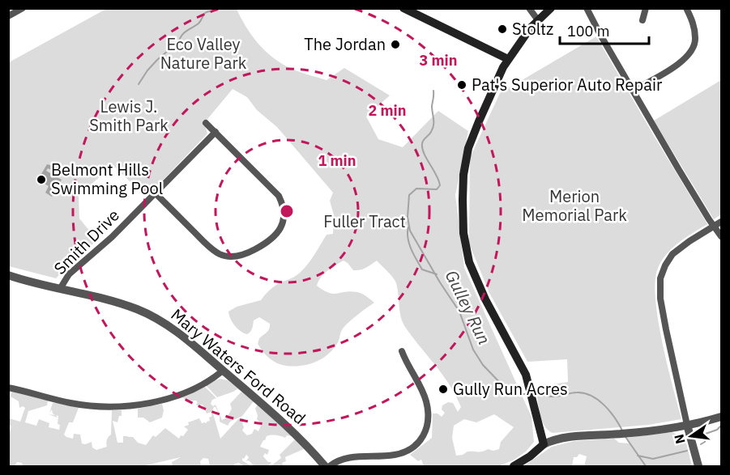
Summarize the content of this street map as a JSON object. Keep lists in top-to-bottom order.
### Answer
{
  "streets": {
    "street": ["Smith Drive", "Mary Waters Ford Road"]
  },
  "crossings": [
    ["Smith Drive", "Mary Waters Ford Road"]
  ],
  "water": ["Gulley Run"],
  "parks": [
    "Eco Valley Nature Park",
    "Lewis J. Smith Park",
    "Merion Memorial Park",
    "Fuller Tract"
  ],
  "places": [
    "Stoltz",
    "The Jordan",
    "Pat's Superior Auto Repair",
    "Belmont Hills Swimming Pool",
    "Gully Run Acres"
  ],
  "scale_bar": "100 m",
  "north": "left",
  "rings": ["3 min", "2 min", "1 min"]
}
